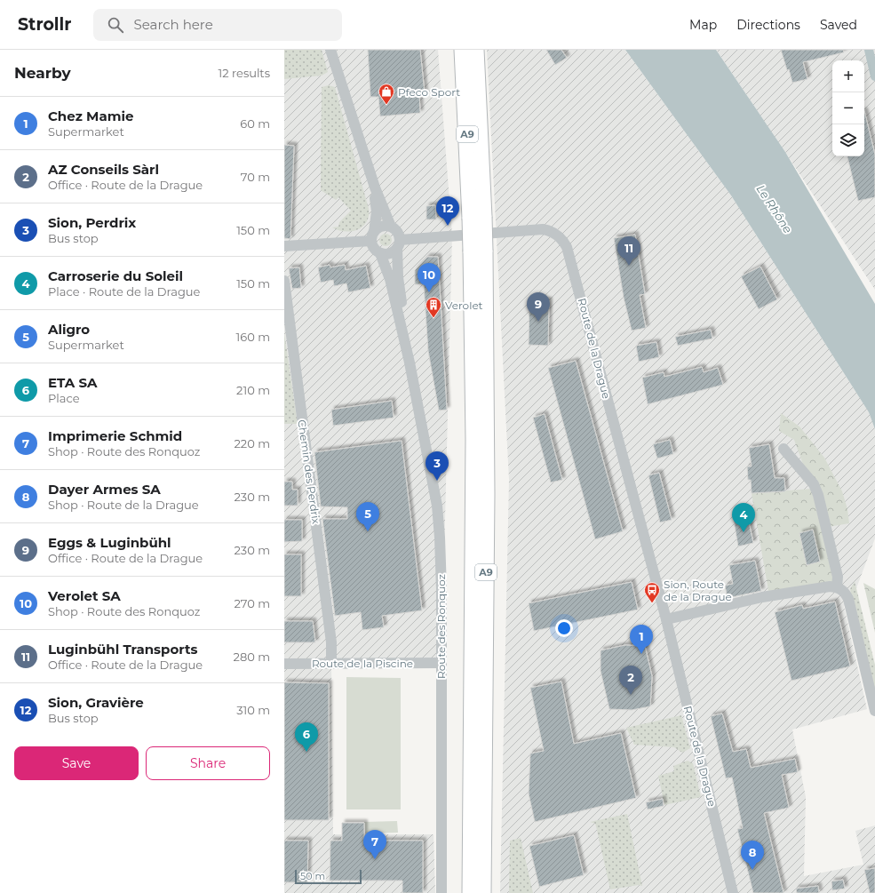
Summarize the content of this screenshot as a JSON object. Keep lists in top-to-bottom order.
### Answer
{
  "streets": {
    "highway": ["A9"],
    "street": [
      "Route de la Drague",
      "Chemin des Perdrix",
      "Route des Ronquoz",
      "Route de la Piscine"
    ]
  },
  "crossings": [
    ["Route de la Drague", "Route des Ronquoz"],
    ["Chemin des Perdrix", "Route de la Piscine"],
    ["Route des Ronquoz", "Route de la Piscine"]
  ],
  "water": ["Le Rhône"],
  "places": {
    "shop": ["Pfeco Sport"],
    "building": ["Verolet"],
    "bus stop": ["Sion, Route de la Drague"]
  },
  "scale_bar": "50 m",
  "page": {
    "header": "Strollr",
    "search": "Search here",
    "nav": ["Map", "Directions", "Saved"],
    "heading": ["Nearby", "12 results"],
    "map_buttons": ["+", "−"],
    "list": [
      {
        "mark": "1",
        "name": "Chez Mamie",
        "note": "Supermarket",
        "value": "60 m"
      },
      {
        "mark": "2",
        "name": "AZ Conseils Sàrl",
        "note": "Office · Route de la Drague",
        "value": "70 m"
      },
      {
        "mark": "3",
        "name": "Sion, Perdrix",
        "note": "Bus stop",
        "value": "150 m"
      },
      {
        "mark": "4",
        "name": "Carroserie du Soleil",
        "note": "Place · Route de la Drague",
        "value": "150 m"
      },
      {
        "mark": "5",
        "name": "Aligro",
        "note": "Supermarket",
        "value": "160 m"
      },
      {
        "mark": "6",
        "name": "ETA SA",
        "note": "Place",
        "value": "210 m"
      },
      {
        "mark": "7",
        "name": "Imprimerie Schmid",
        "note": "Shop · Route des Ronquoz",
        "value": "220 m"
      },
      {
        "mark": "8",
        "name": "Dayer Armes SA",
        "note": "Shop · Route de la Drague",
        "value": "230 m"
      },
      {
        "mark": "9",
        "name": "Eggs & Luginbühl",
        "note": "Office · Route de la Drague",
        "value": "230 m"
      },
      {
        "mark": "10",
        "name": "Verolet SA",
        "note": "Shop · Route des Ronquoz",
        "value": "270 m"
      },
      {
        "mark": "11",
        "name": "Luginbühl Transports",
        "note": "Office · Route de la Drague",
        "value": "280 m"
      },
      {
        "mark": "12",
        "name": "Sion, Gravière",
        "note": "Bus stop",
        "value": "310 m"
      }
    ],
    "pins": [
      "12",
      "11",
      "10",
      "9",
      "3",
      "5",
      "4",
      "1",
      "2",
      "6",
      "7",
      "8"
    ],
    "buttons": ["Save", "Share"],
    "scale": "50 m"
  }
}
